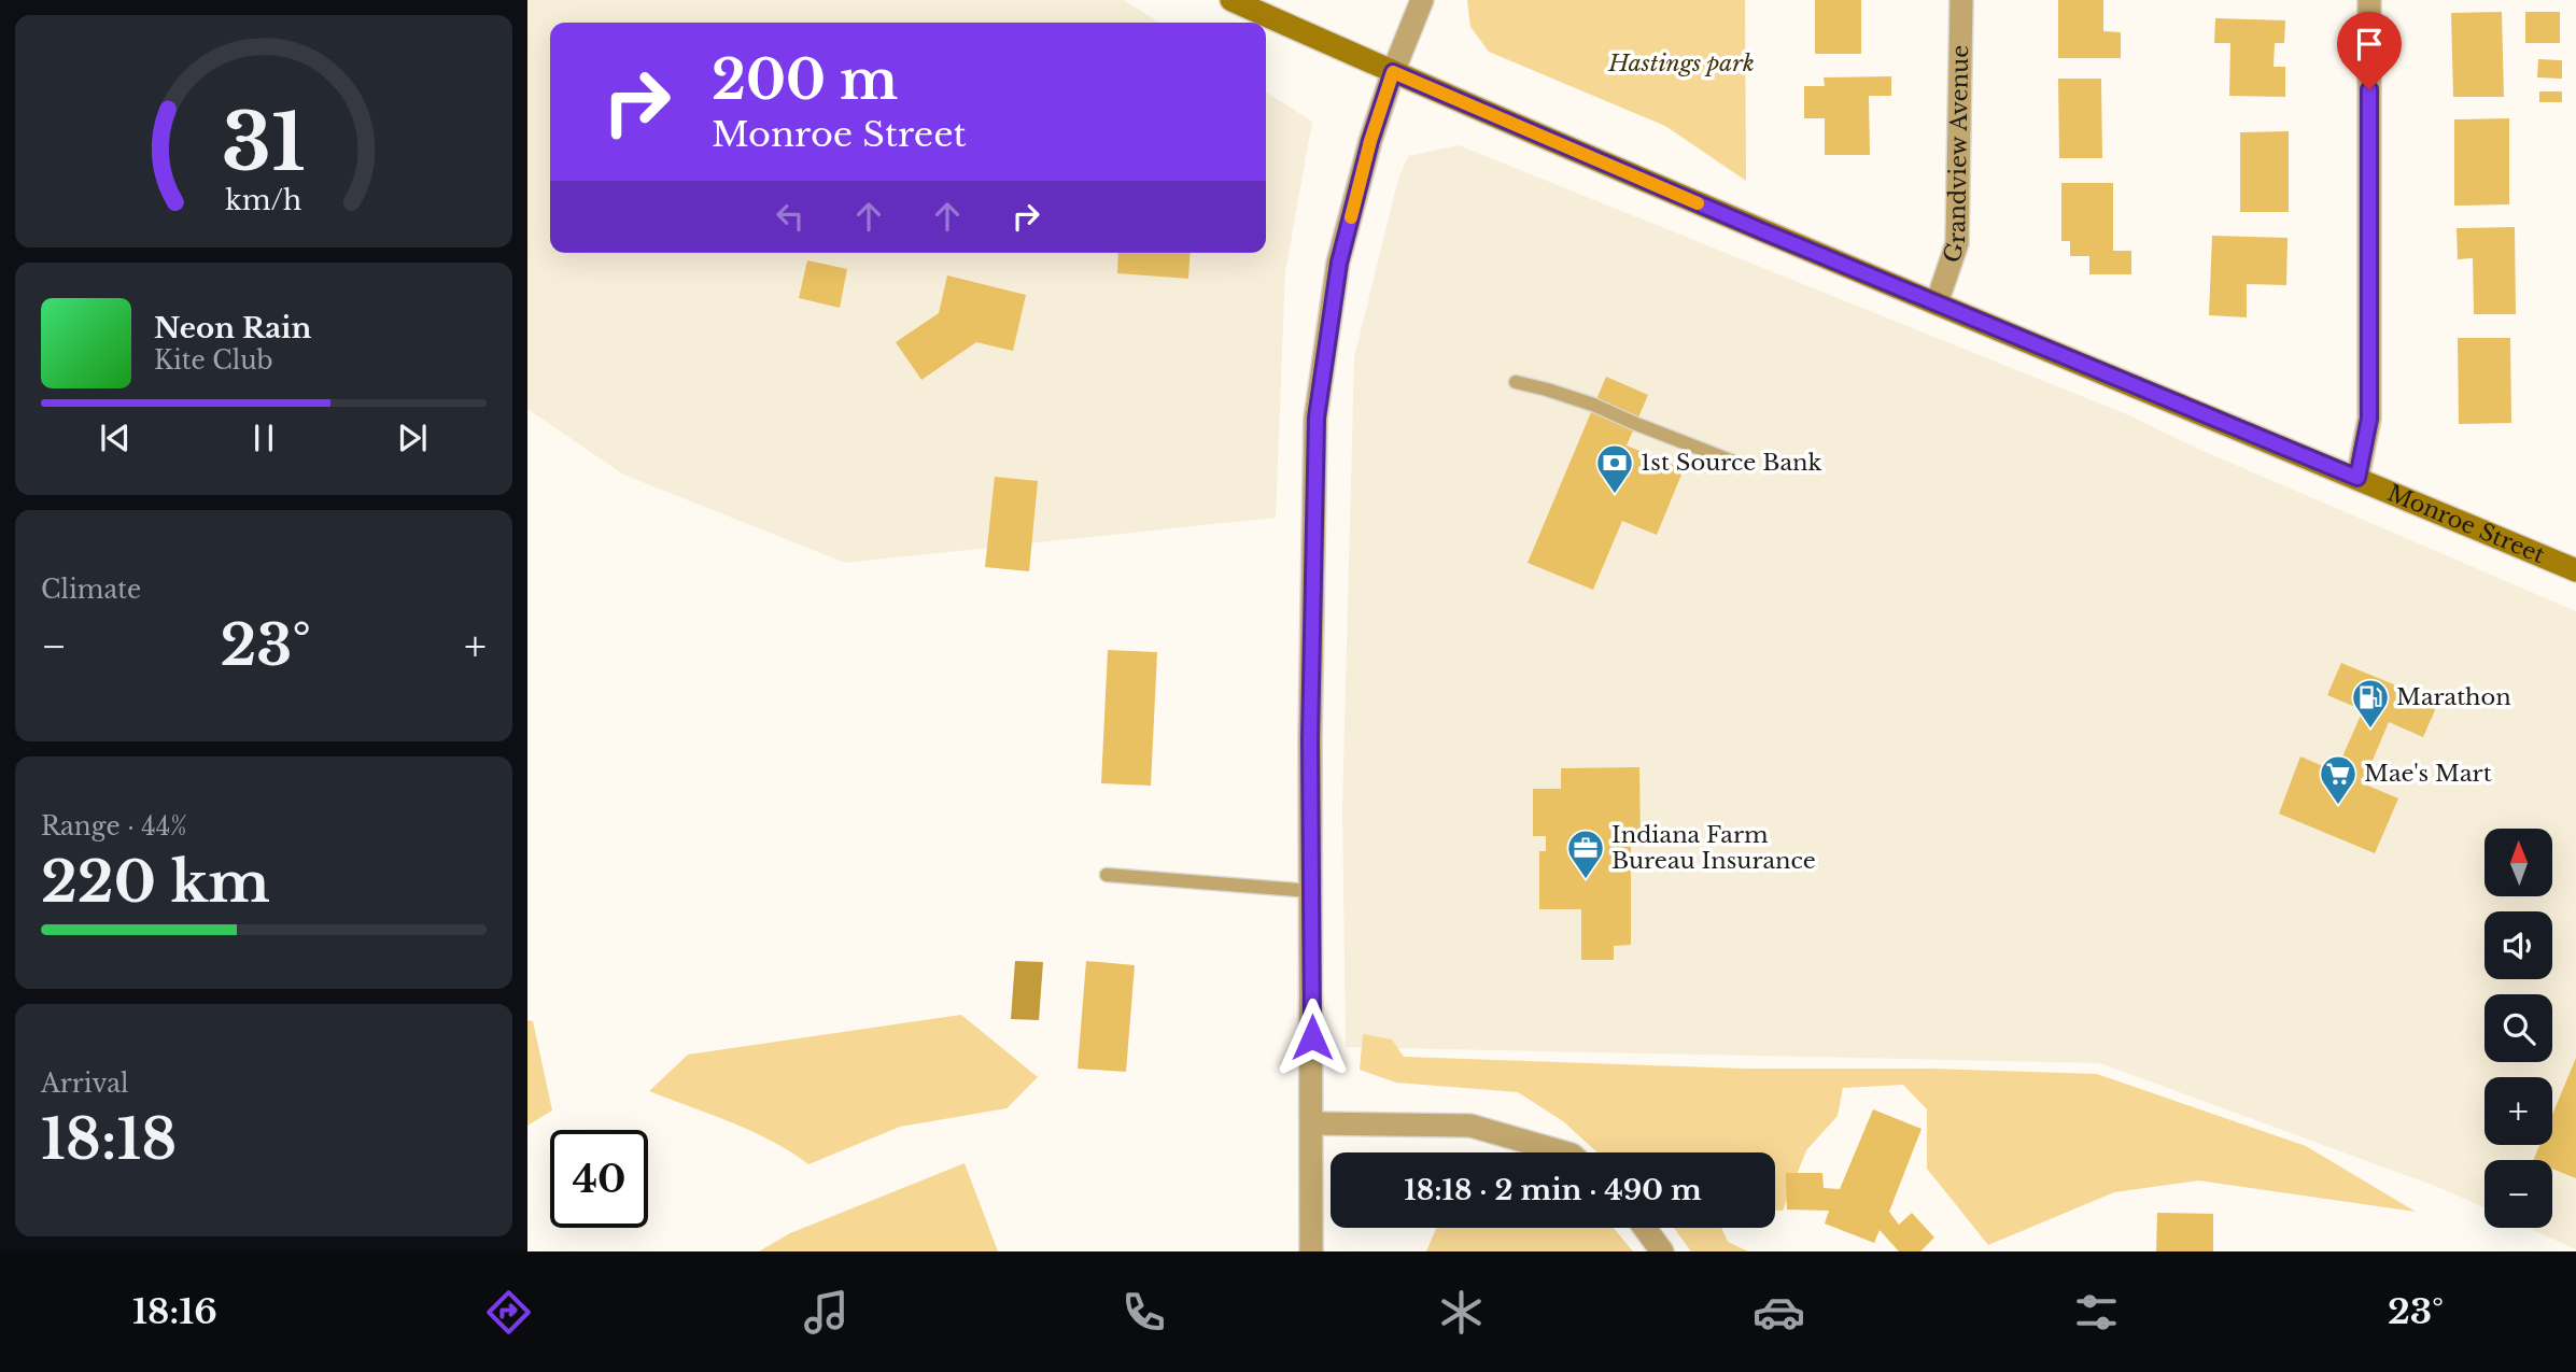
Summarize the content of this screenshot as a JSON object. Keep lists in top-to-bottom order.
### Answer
{
  "streets": {
    "main road": ["Monroe Street"],
    "street": ["Grandview Avenue"]
  },
  "crossings": [
    ["Grandview Avenue", "Monroe Street"]
  ],
  "parks": ["Hastings park"],
  "places": {
    "bank": ["1st Source Bank"],
    "fuel station": ["Marathon"],
    "supermarket": ["Mae's Mart"],
    "office": ["Indiana Farm Bureau Insurance"]
  },
  "north": "top",
  "page": {
    "turn": ["200 m", "Monroe Street"],
    "song": ["Neon Rain", "Kite Club"],
    "tile": [
      "Climate",
      ["Range · 44%", "220 km"],
      ["Arrival", "18:18"]
    ],
    "heat": ["−", "23°", "+"],
    "map_buttons": ["+", "−"],
    "limit": "40",
    "trip": "18:18 · 2 min · 490 m",
    "tabs": ["18:16", "23°"],
    "gauge": ["31", "km/h"]
  }
}
